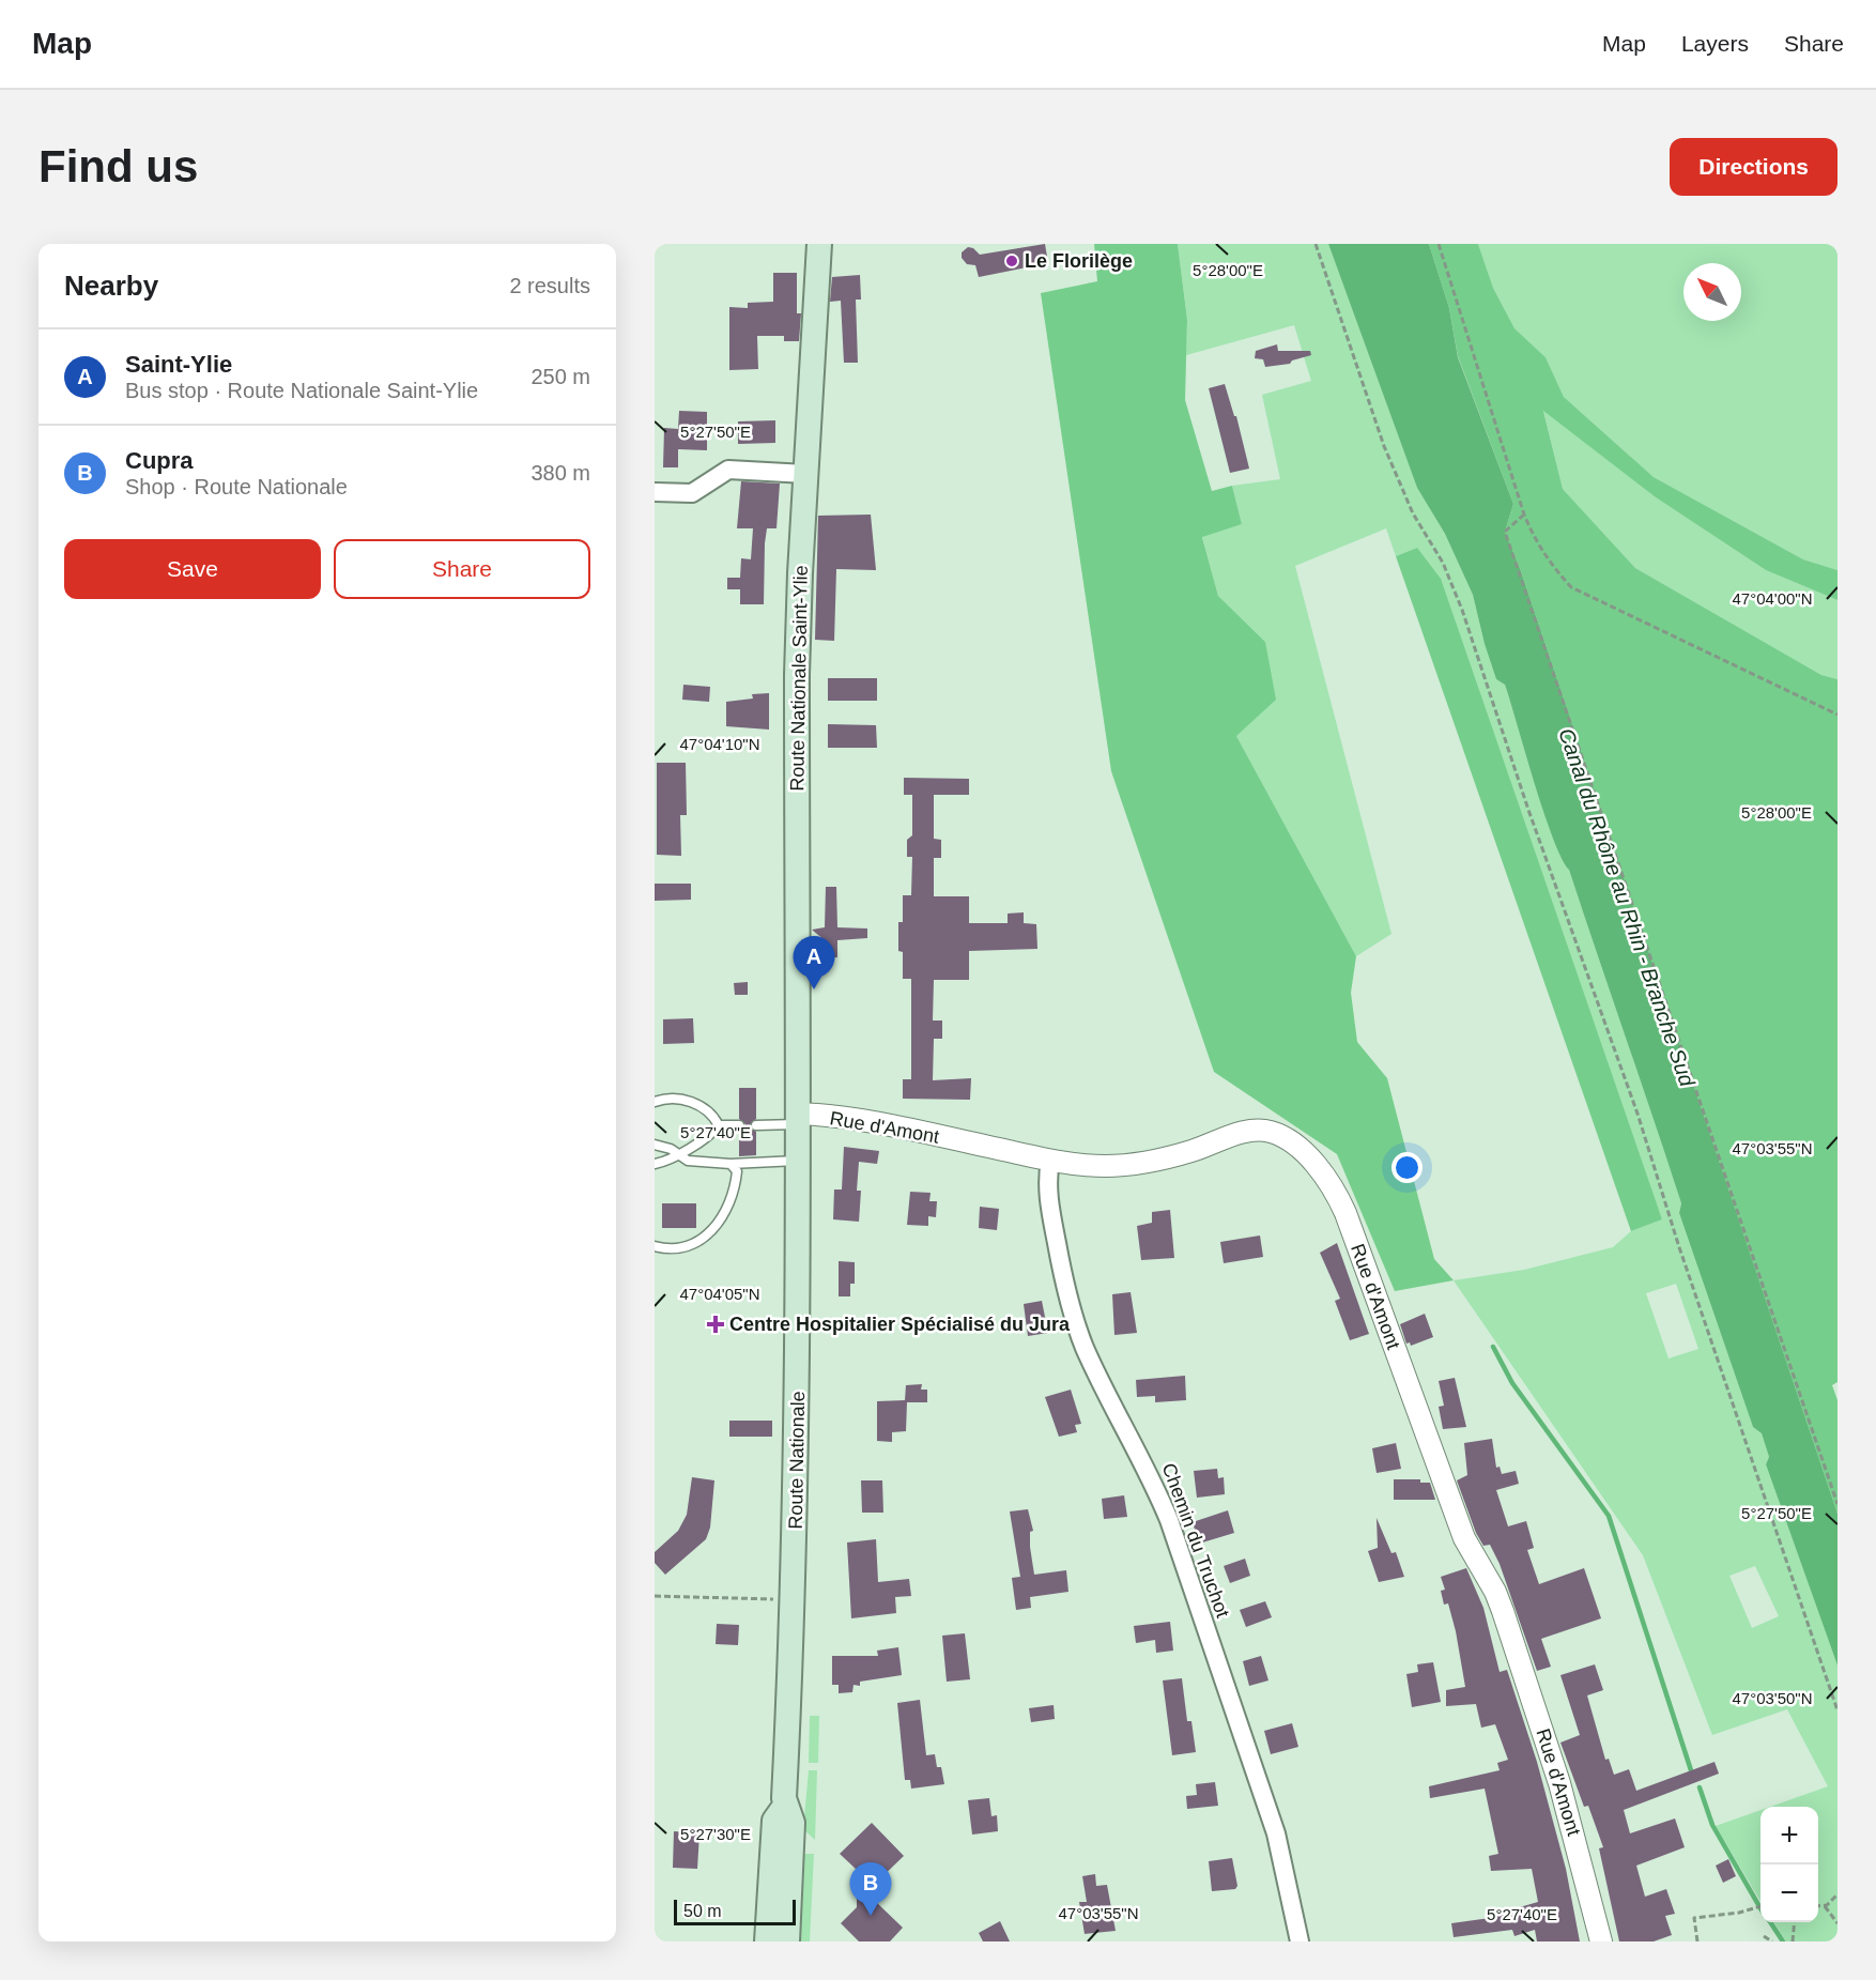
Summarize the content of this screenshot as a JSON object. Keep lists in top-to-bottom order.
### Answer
{
  "streets": {
    "main road": ["Route Nationale Saint-Ylie", "Route Nationale"],
    "street": ["Rue d'Amont", "Chemin du Truchot"]
  },
  "crossings": [
    ["Route Nationale Saint-Ylie", "Rue d'Amont"],
    ["Route Nationale Saint-Ylie", "Route Nationale"],
    ["Rue d'Amont", "Route Nationale"],
    ["Rue d'Amont", "Chemin du Truchot"]
  ],
  "water": ["Canal du Rhône au Rhin - Branche Sud"],
  "places": {
    "other": ["Le Florilège"],
    "health": ["Centre Hospitalier Spécialisé du Jura"]
  },
  "scale_bar": "50 m",
  "north": "top left",
  "page": {
    "header": "Map",
    "nav": ["Map", "Layers", "Share"],
    "buttons": [
      "Directions",
      ["Save", "Share"]
    ],
    "title": "Find us",
    "heading": ["Nearby", "2 results"],
    "list": [
      {
        "mark": "A",
        "name": "Saint-Ylie",
        "note": "Bus stop · Route Nationale Saint-Ylie",
        "value": "250 m"
      },
      {
        "mark": "B",
        "name": "Cupra",
        "note": "Shop · Route Nationale",
        "value": "380 m"
      }
    ],
    "pins": ["A", "B"],
    "map_buttons": ["+", "−"],
    "scale": "50 m"
  },
  "coordinates": [
    "5°28'00\"E",
    "5°27'50\"E",
    "47°04'00\"N",
    "47°04'10\"N",
    "5°27'40\"E",
    "47°03'55\"N",
    "47°04'05\"N",
    "47°03'50\"N",
    "5°27'30\"E"
  ]
}
